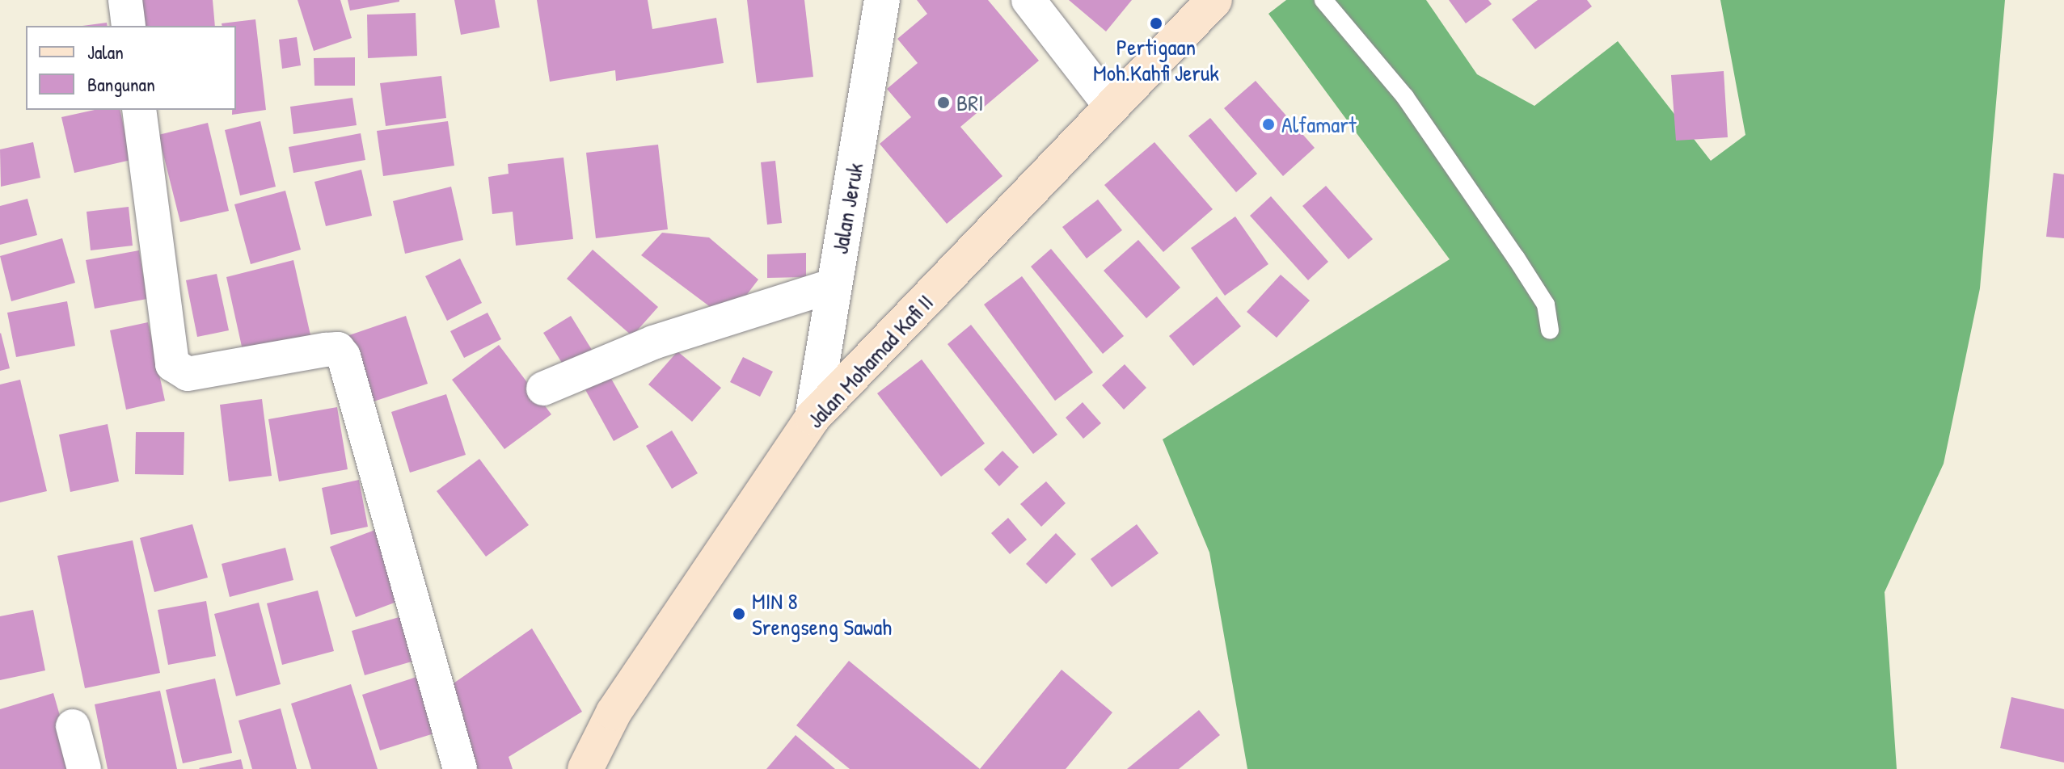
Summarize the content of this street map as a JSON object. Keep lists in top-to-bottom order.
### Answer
{
  "streets": {
    "main road": ["Jalan Mohamad Kafi II"],
    "street": ["Jalan Jeruk"]
  },
  "crossings": [
    ["Jalan Jeruk", "Jalan Mohamad Kafi II"]
  ],
  "places": [
    "Pertigaan Moh.Kahfi Jeruk",
    "BRI",
    "Alfamart",
    "MIN 8 Srengseng Sawah"
  ],
  "legend": ["Jalan", "Bangunan"]
}
